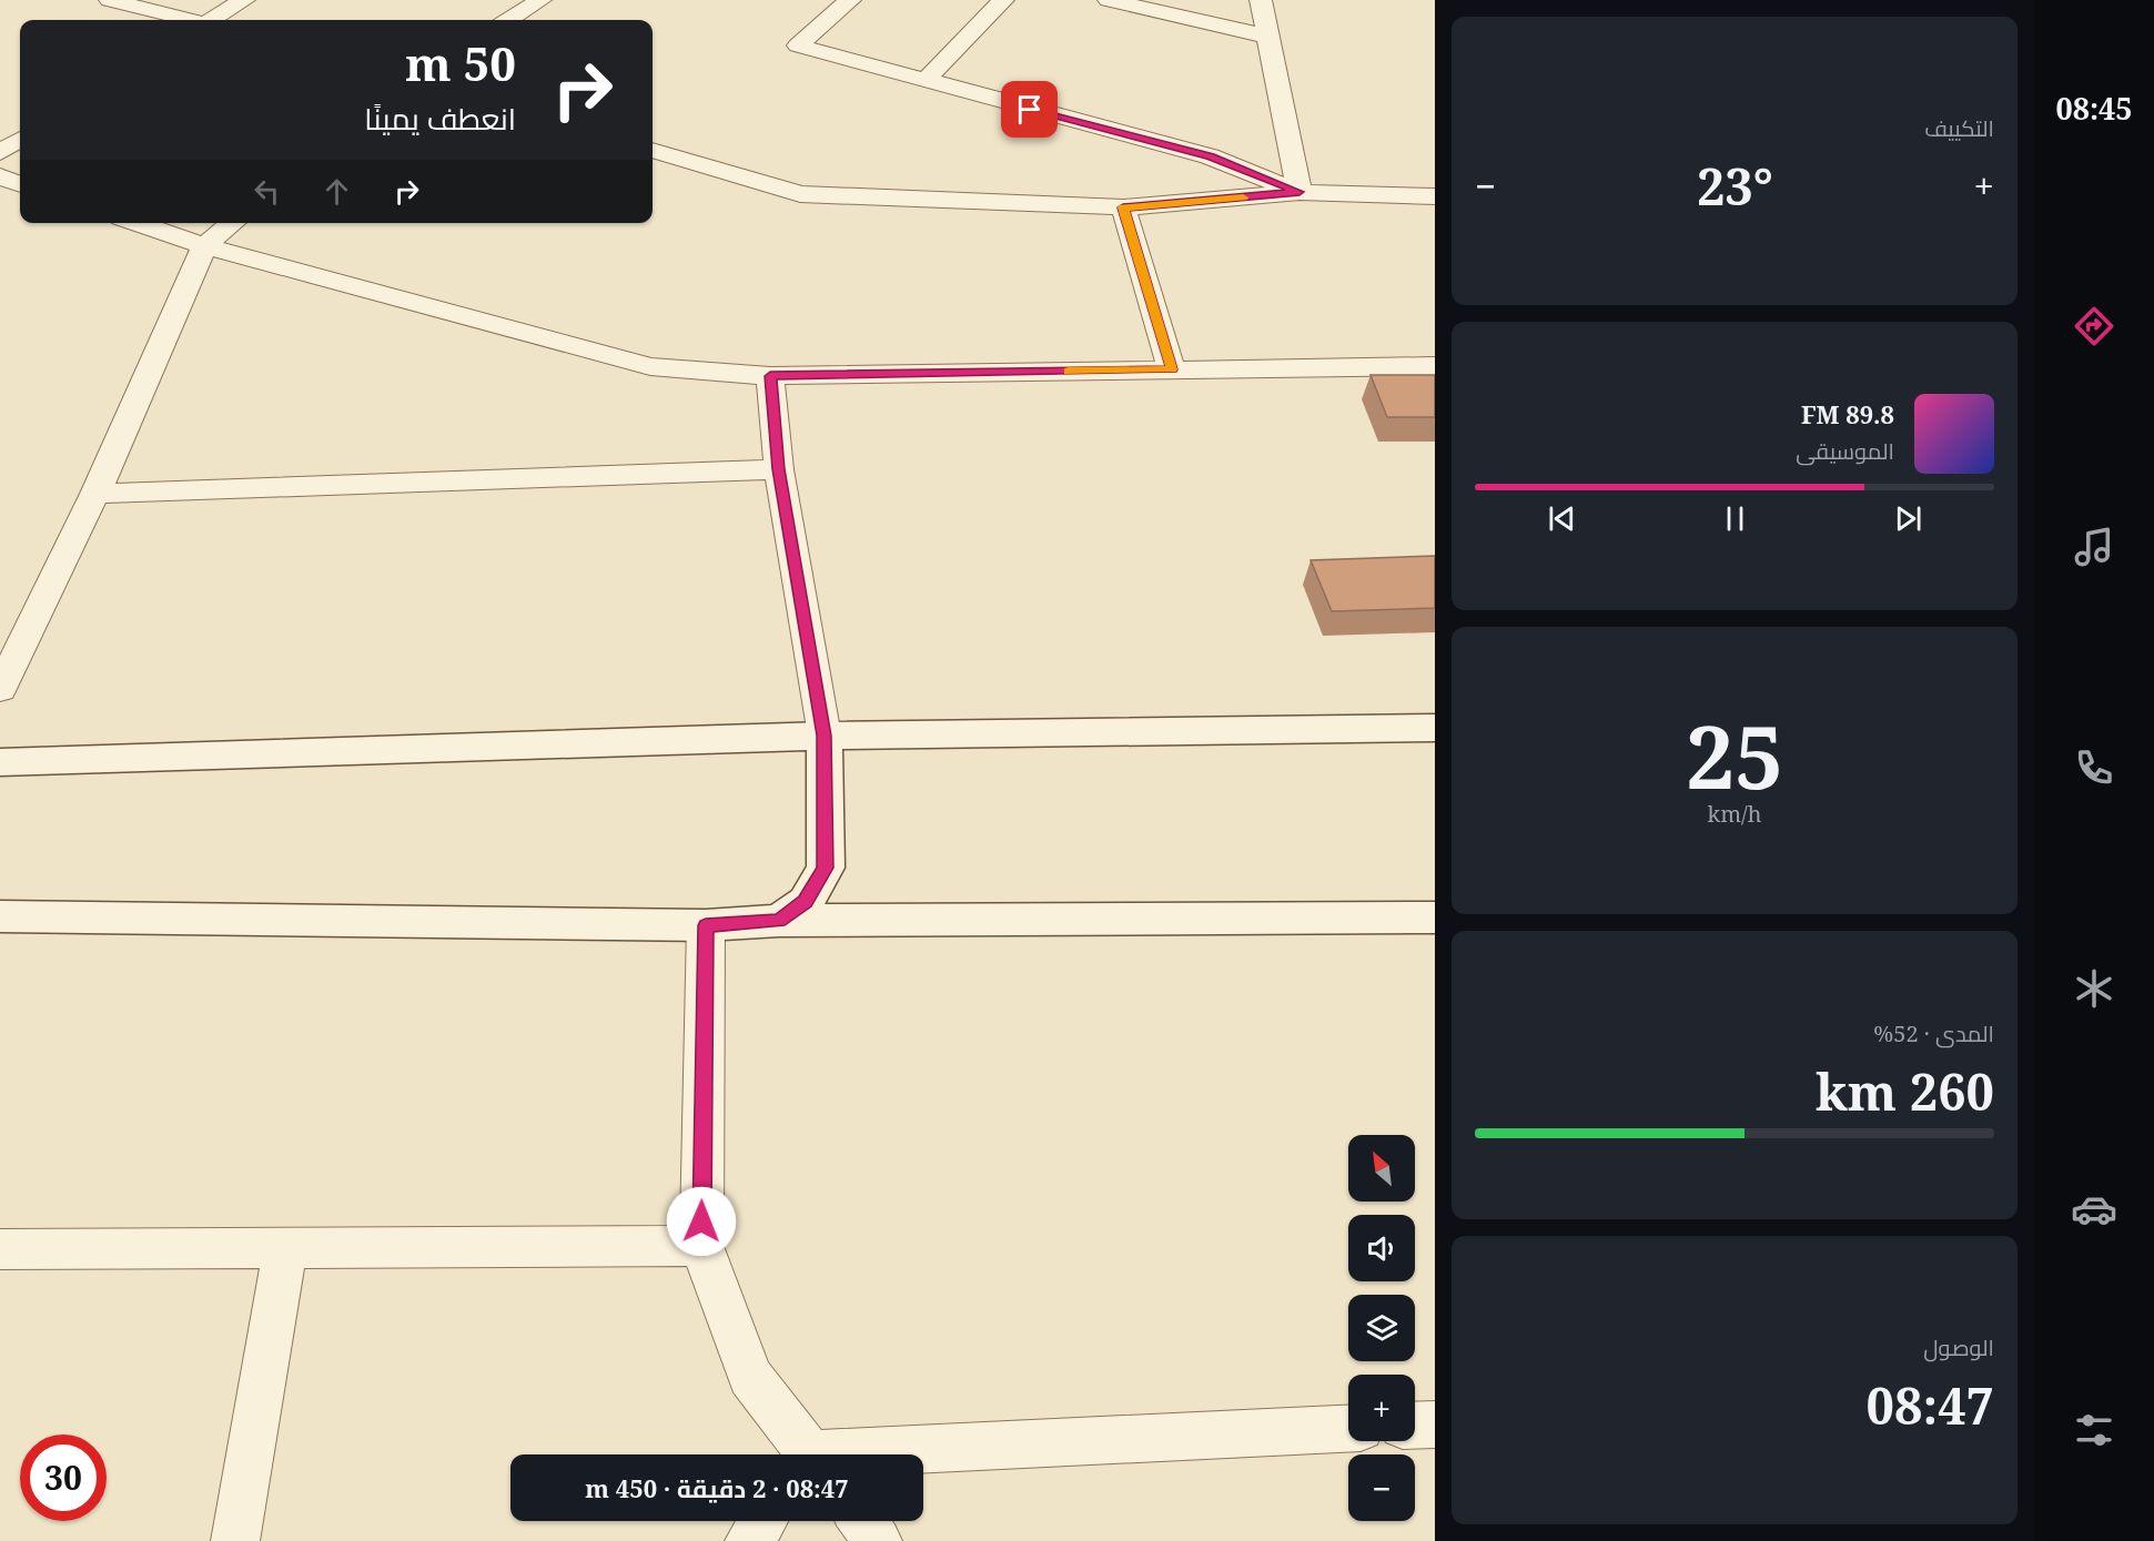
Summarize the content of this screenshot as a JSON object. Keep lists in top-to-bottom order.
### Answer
{
  "north": "top left",
  "page": {
    "tabs": "08:45",
    "tile": [
      "التكييف",
      ["25", "km/h"],
      ["المدى · 52%", "260 km"],
      ["الوصول", "08:47"]
    ],
    "turn": ["50 m", "انعطف يمينًا"],
    "heat": ["−", "23°", "+"],
    "song": ["89.8 FM", "الموسيقى"],
    "map_buttons": ["+", "−"],
    "limit": "30",
    "trip": "08:47 · 2 دقيقة · 450 m"
  }
}
